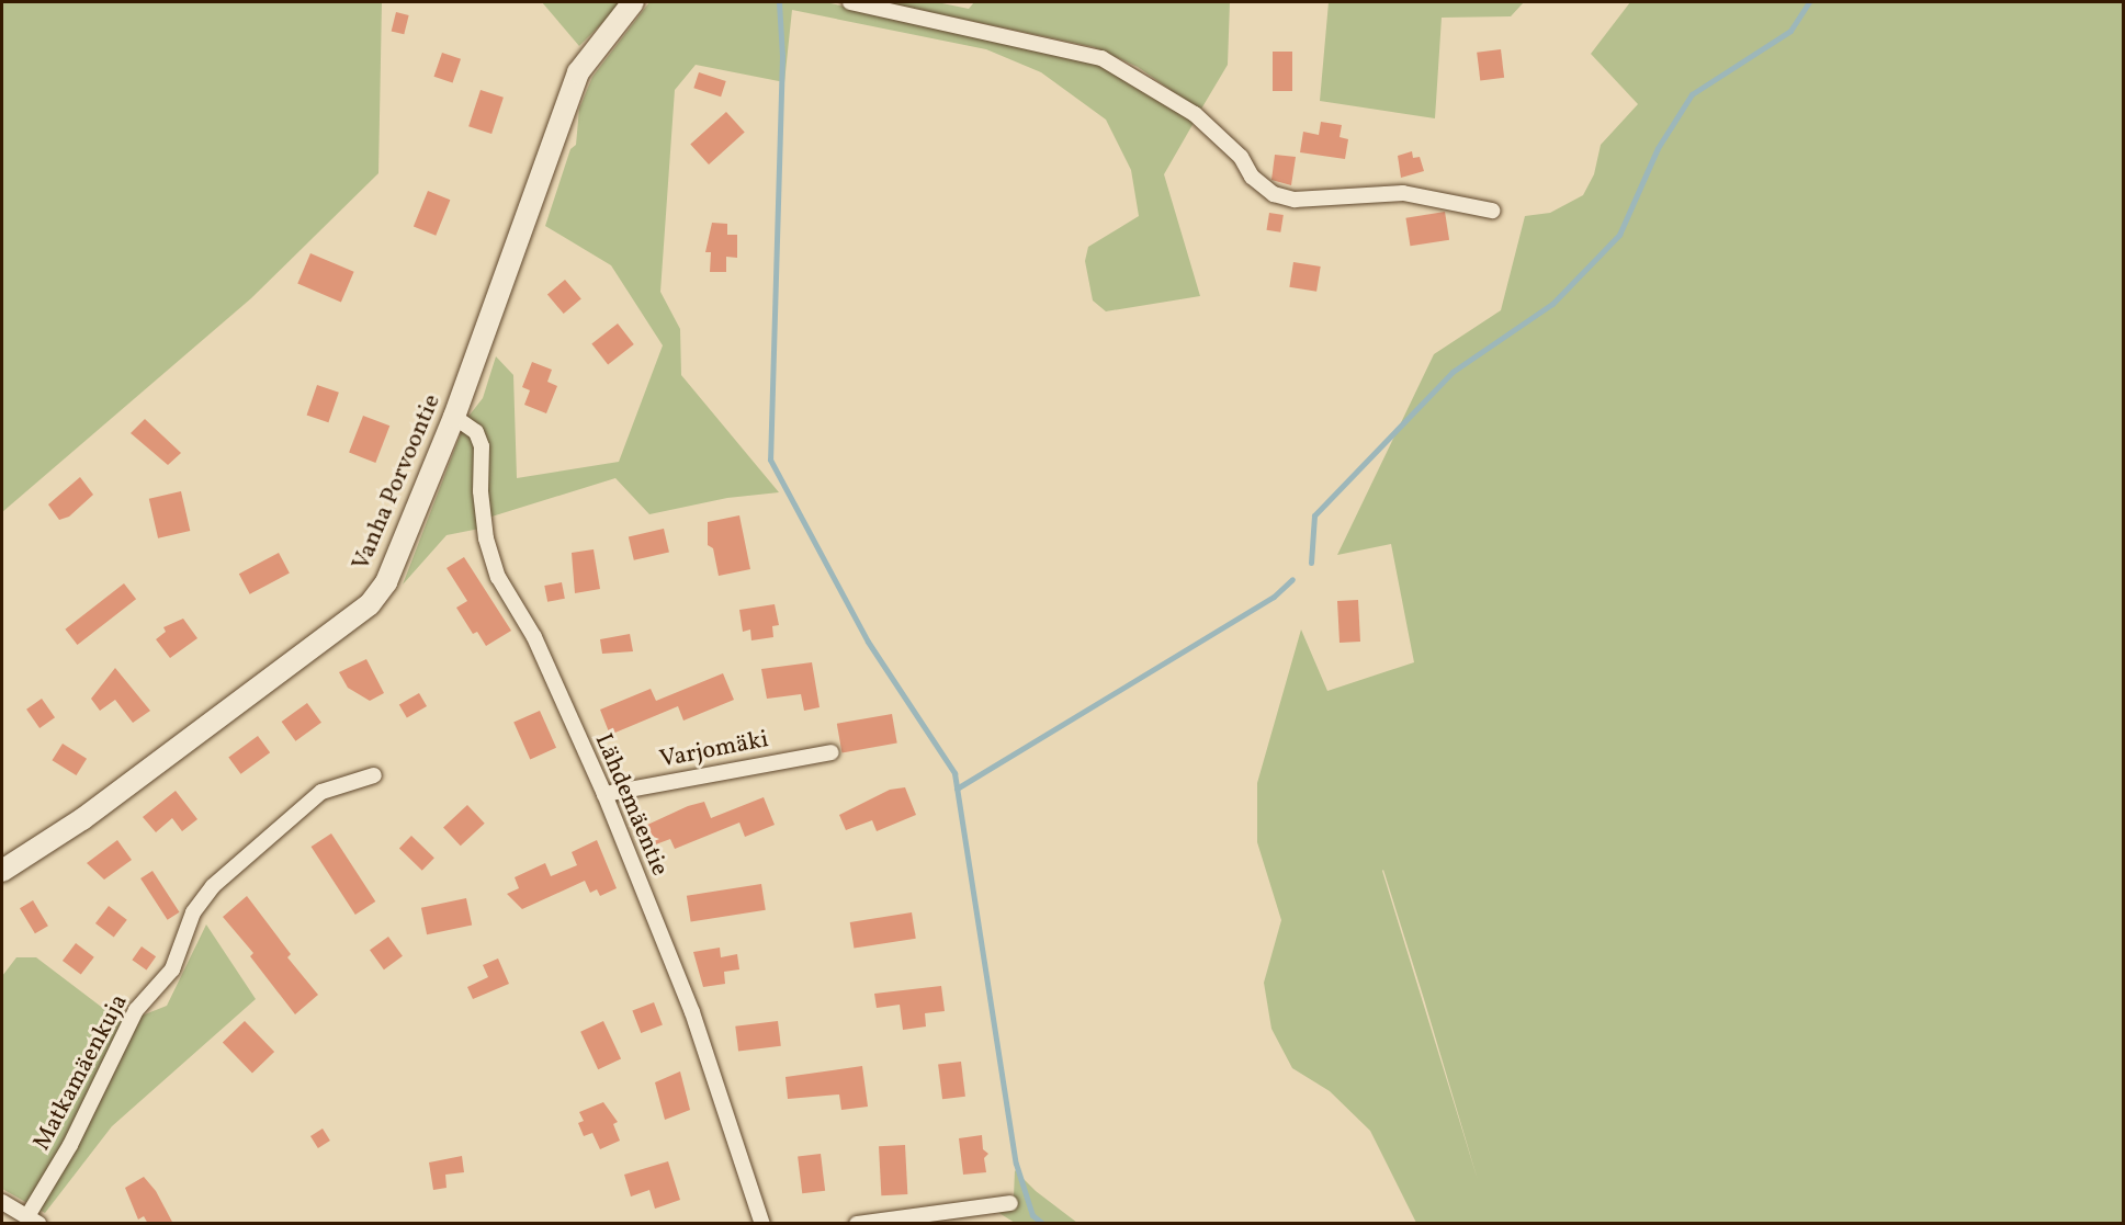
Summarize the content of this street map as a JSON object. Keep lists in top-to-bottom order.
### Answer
{
  "streets": {
    "street": [
      "Vanha Porvoontie",
      "Varjomäki",
      "Lähdemäentie",
      "Matkamäenkuja"
    ]
  },
  "crossings": [
    ["Vanha Porvoontie", "Lähdemäentie"],
    ["Varjomäki", "Lähdemäentie"]
  ]
}
